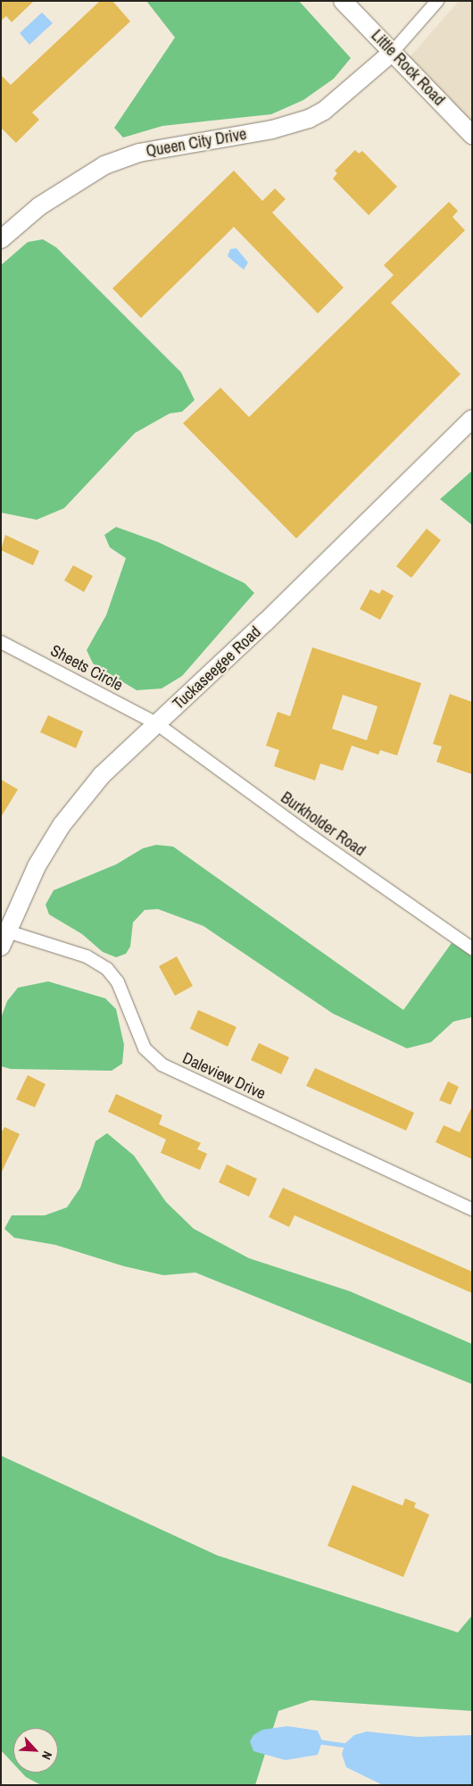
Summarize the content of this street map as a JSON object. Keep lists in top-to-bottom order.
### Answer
{
  "streets": {
    "street": [
      "Little Rock Road",
      "Queen City Drive",
      "Sheets Circle",
      "Tuckaseegee Road",
      "Burkholder Road",
      "Daleview Drive"
    ]
  },
  "crossings": [
    ["Little Rock Road", "Queen City Drive"],
    ["Sheets Circle", "Tuckaseegee Road"],
    ["Sheets Circle", "Burkholder Road"],
    ["Tuckaseegee Road", "Burkholder Road"],
    ["Tuckaseegee Road", "Daleview Drive"]
  ],
  "north": "bottom right"
}
